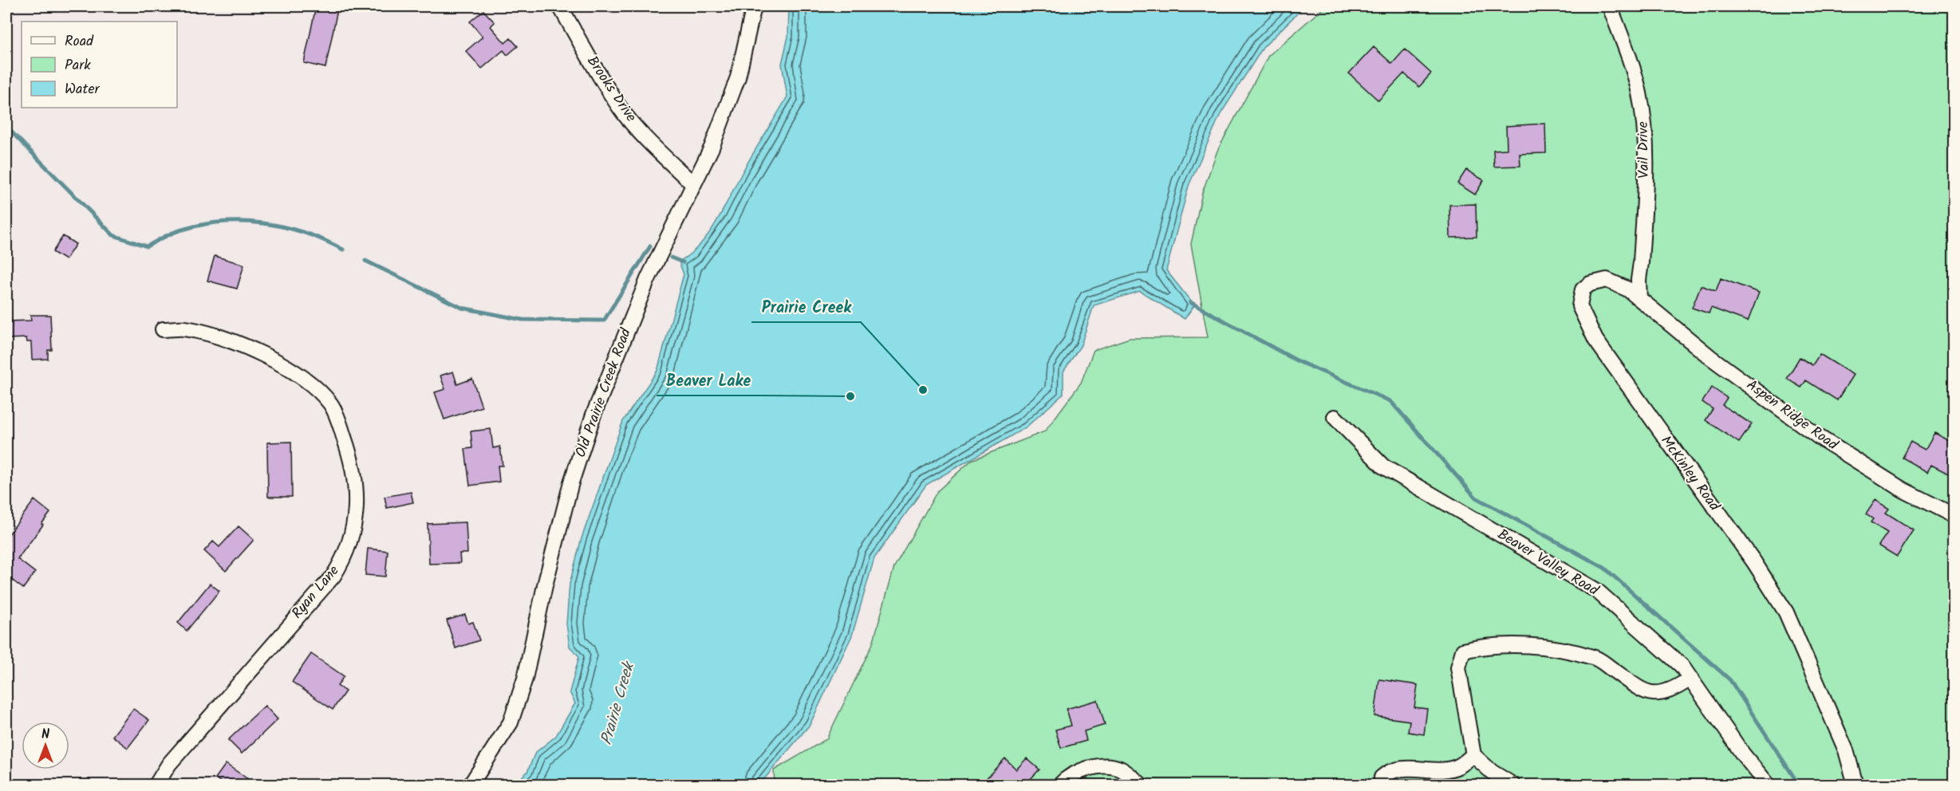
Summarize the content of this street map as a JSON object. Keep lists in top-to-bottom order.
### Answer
{
  "streets": {
    "street": [
      "Brooks Drive",
      "Vail Drive",
      "Old Prairie Creek Road",
      "Aspen Ridge Road",
      "McKinley Road",
      "Beaver Valley Road",
      "Ryan Lane"
    ]
  },
  "crossings": [
    ["Brooks Drive", "Old Prairie Creek Road"],
    ["Vail Drive", "Aspen Ridge Road"],
    ["Vail Drive", "McKinley Road"],
    ["Aspen Ridge Road", "McKinley Road"]
  ],
  "water": ["Prairie Creek"],
  "places": ["Prairie Creek", "Beaver Lake"],
  "legend": ["Road", "Park", "Water"],
  "north": "top"
}
